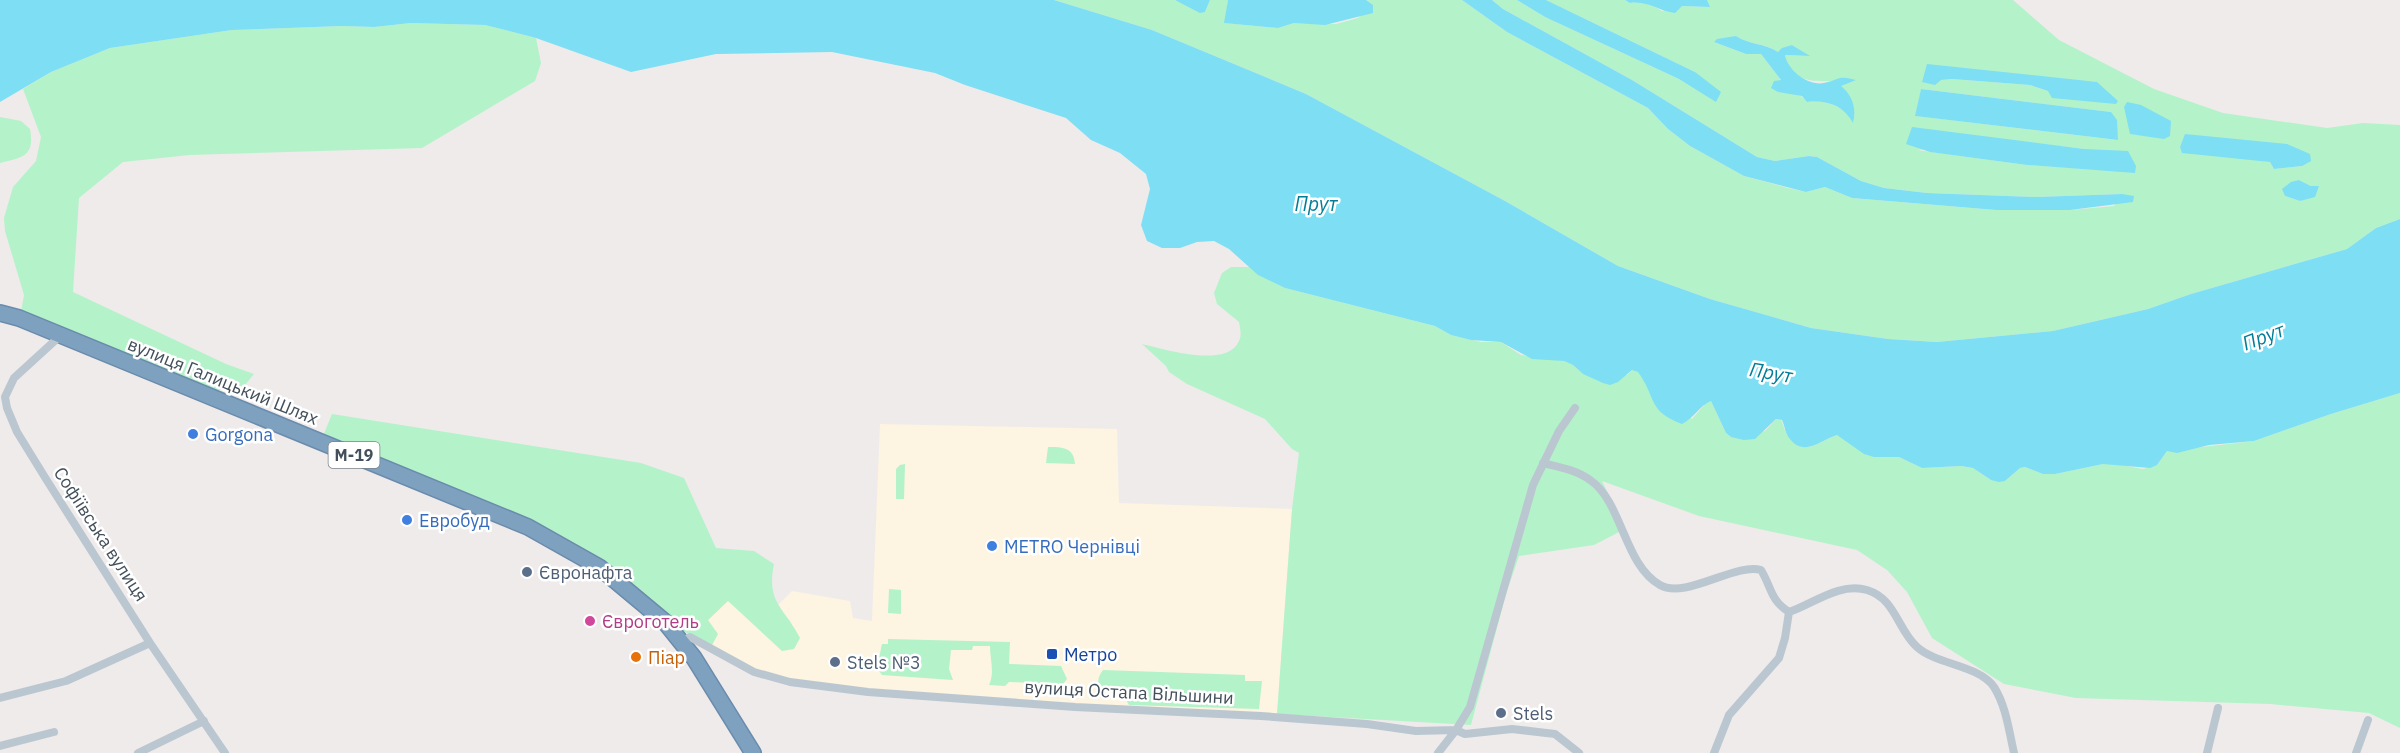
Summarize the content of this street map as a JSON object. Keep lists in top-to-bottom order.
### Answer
{
  "streets": {
    "highway": ["вулиця Галицький Шлях", "М-19"],
    "street": ["Софіївська вулиця", "вулиця Остапа Вільшини"]
  },
  "crossings": [
    ["вулиця Галицький Шлях", "Софіївська вулиця"],
    ["вулиця Галицький Шлях", "вулиця Остапа Вільшини"]
  ],
  "water": ["Прут"],
  "places": {
    "other": [
      "Gorgona",
      "Евробуд",
      "METRO Чернівці",
      "Євронафта",
      "Євроготель",
      "Піар",
      "Stels №3",
      "Stels"
    ],
    "transit": ["Метро"]
  }
}
